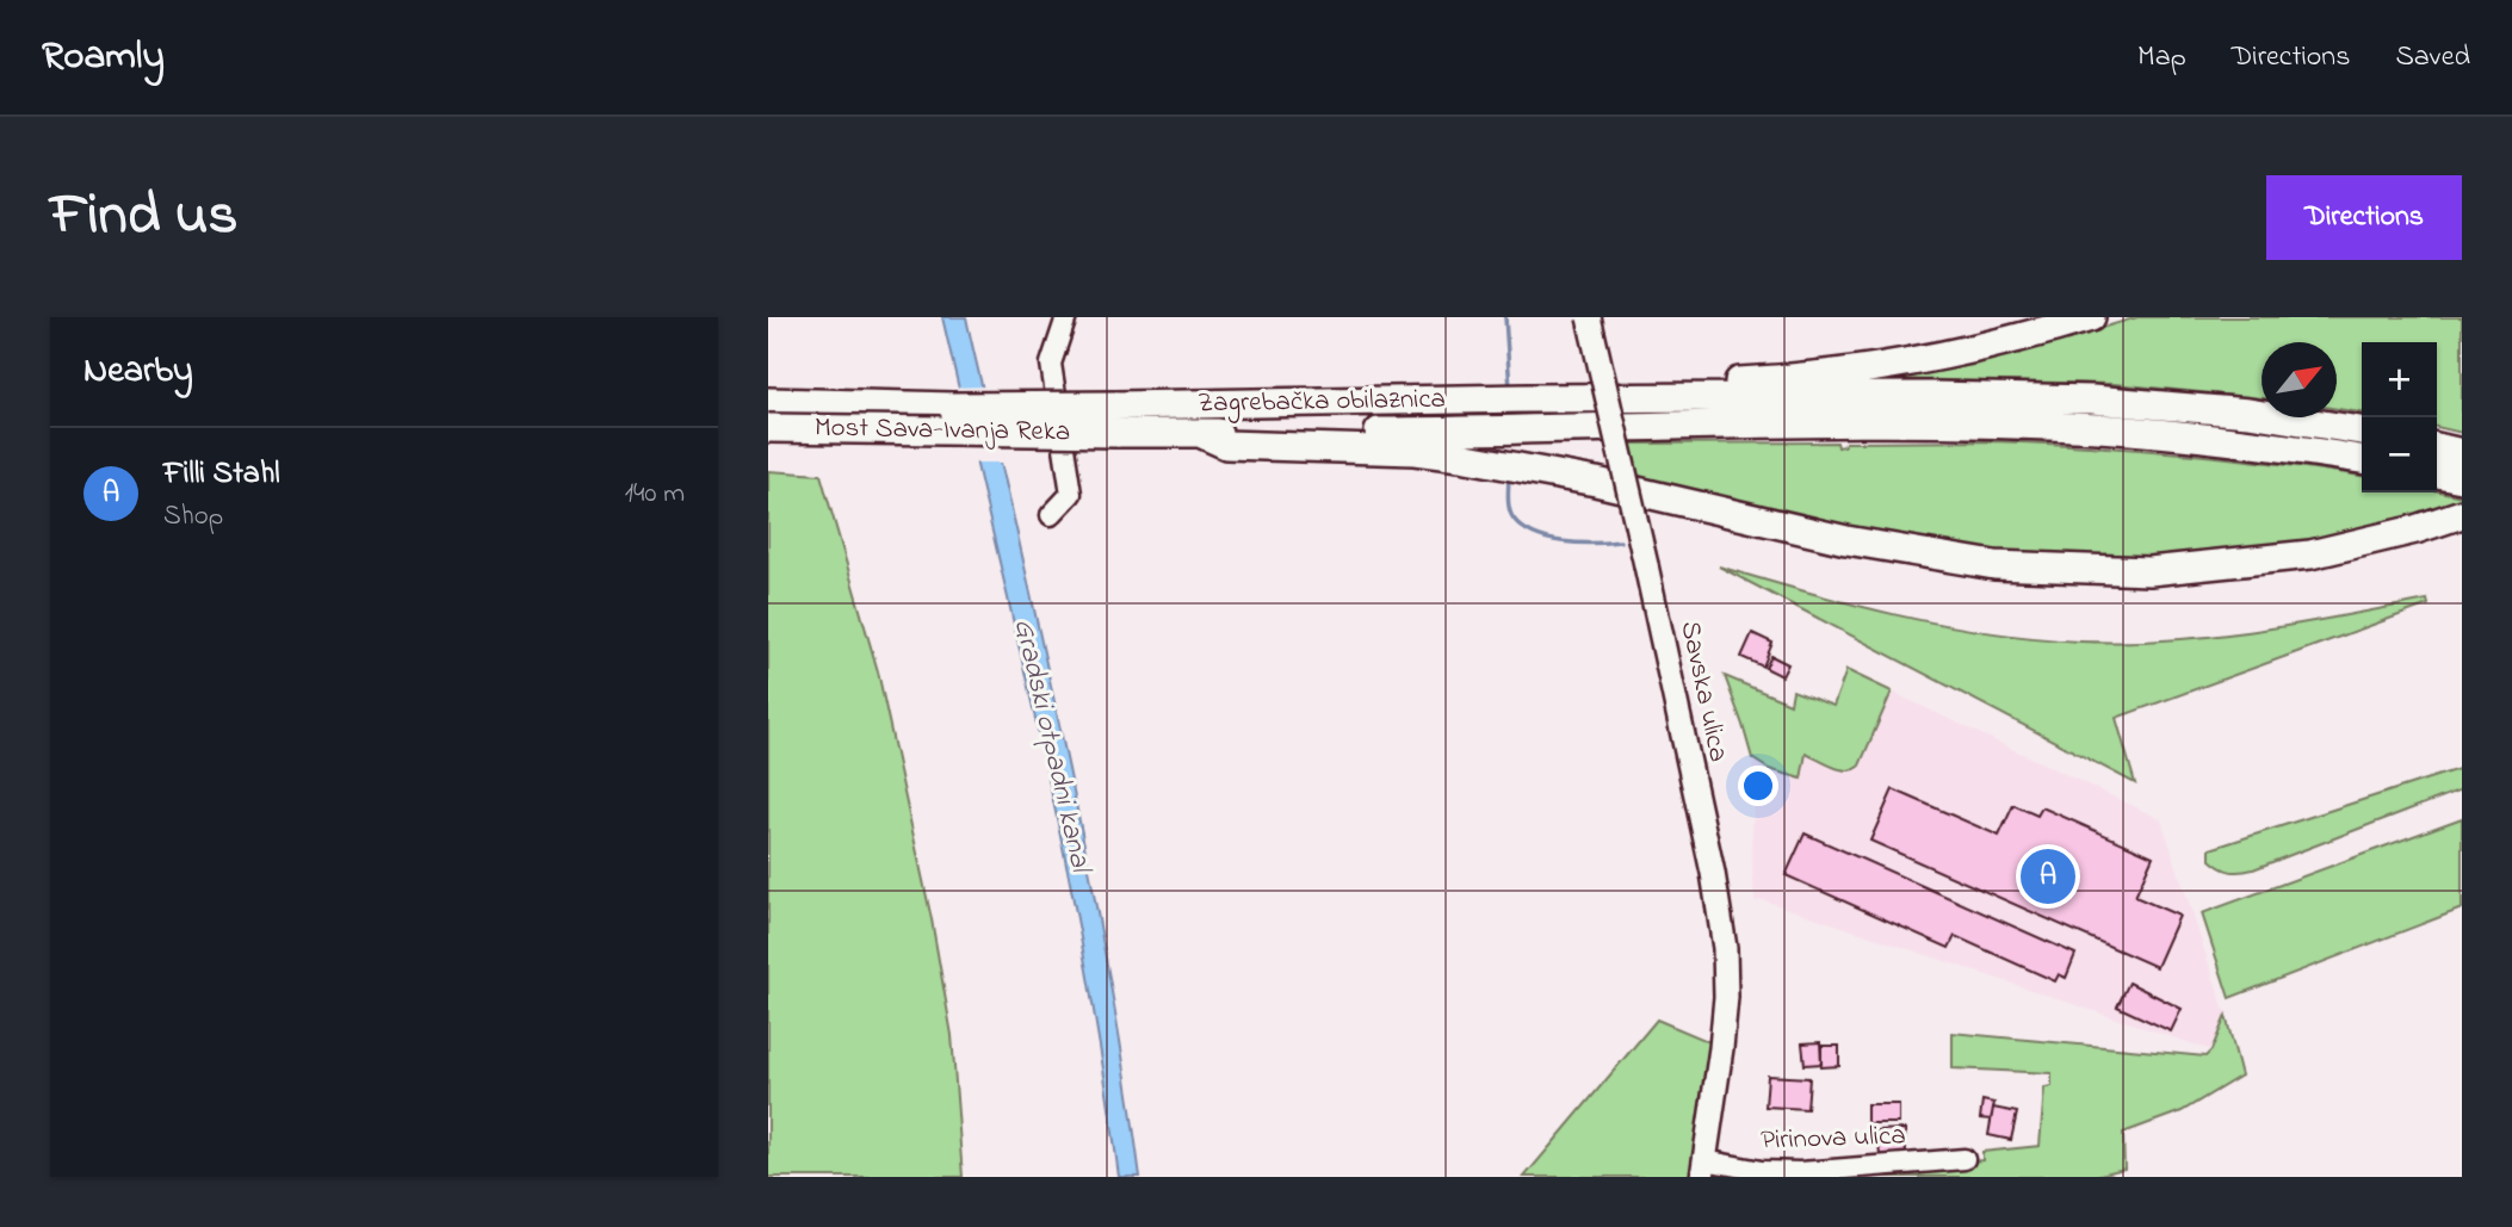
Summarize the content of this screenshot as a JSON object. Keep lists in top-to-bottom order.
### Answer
{
  "streets": {
    "highway": ["Zagrebačka obilaznica", "Most Sava-Ivanja Reka"],
    "main road": ["Savska ulica"],
    "street": ["Pirinova ulica"]
  },
  "crossings": [
    ["Zagrebačka obilaznica", "Most Sava-Ivanja Reka"],
    ["Savska ulica", "Pirinova ulica"]
  ],
  "water": ["Gradski otpadni kanal"],
  "north": "top right",
  "page": {
    "header": "Roamly",
    "nav": ["Map", "Directions", "Saved"],
    "title": "Find us",
    "buttons": "Directions",
    "heading": "Nearby",
    "map_buttons": ["+", "−"],
    "list": [
      {
        "mark": "A",
        "name": "Filli Stahl",
        "note": "Shop",
        "value": "140 m"
      }
    ],
    "pins": "A"
  }
}
